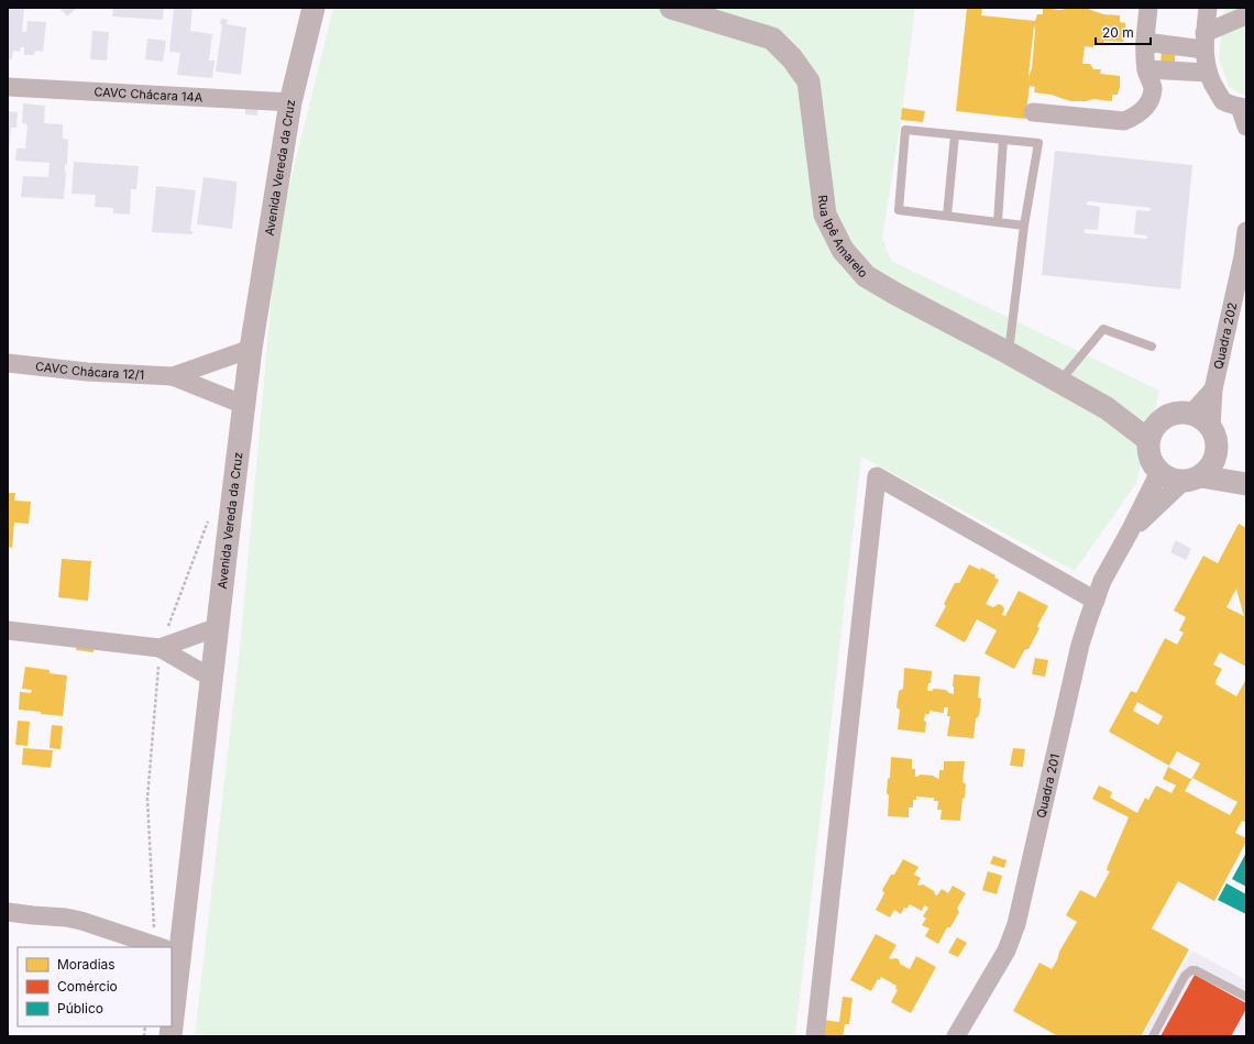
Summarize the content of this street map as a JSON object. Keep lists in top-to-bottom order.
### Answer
{
  "streets": {
    "street": [
      "CAVC Chácara 14A",
      "Avenida Vereda da Cruz",
      "Rua Ipê Amarelo",
      "Quadra 202",
      "CAVC Chácara 12/1",
      "Quadra 201"
    ]
  },
  "crossings": [
    ["CAVC Chácara 14A", "Avenida Vereda da Cruz"],
    ["Avenida Vereda da Cruz", "CAVC Chácara 12/1"],
    ["Rua Ipê Amarelo", "Quadra 202"],
    ["Rua Ipê Amarelo", "Quadra 201"],
    ["Quadra 202", "Quadra 201"]
  ],
  "legend": ["Moradias", "Comércio", "Público"],
  "scale_bar": "20 m"
}
